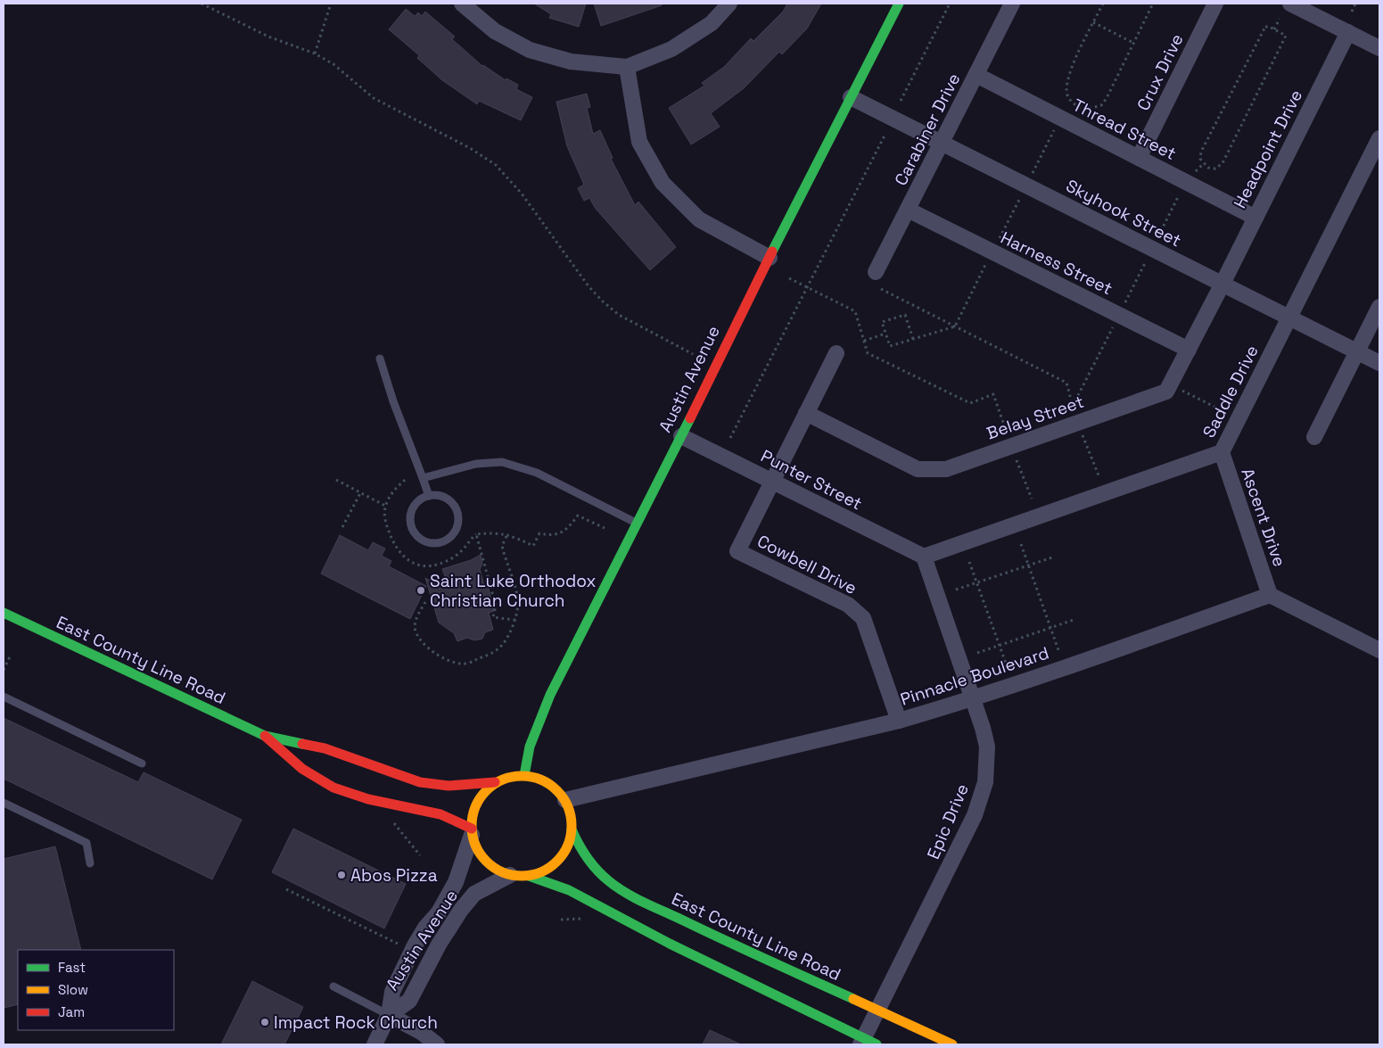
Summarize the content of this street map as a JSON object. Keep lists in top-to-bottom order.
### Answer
{
  "streets": {
    "main road": ["Austin Avenue", "East County Line Road"],
    "street": [
      "Crux Drive",
      "Carabiner Drive",
      "Thread Street",
      "Headpoint Drive",
      "Skyhook Street",
      "Harness Street",
      "Saddle Drive",
      "Belay Street",
      "Punter Street",
      "Ascent Drive",
      "Cowbell Drive",
      "Pinnacle Boulevard",
      "Epic Drive"
    ]
  },
  "crossings": [
    ["Crux Drive", "Thread Street"],
    ["Carabiner Drive", "Thread Street"],
    ["Carabiner Drive", "Skyhook Street"],
    ["Carabiner Drive", "Harness Street"],
    ["Thread Street", "Headpoint Drive"],
    ["Headpoint Drive", "Skyhook Street"],
    ["Headpoint Drive", "Belay Street"],
    ["Skyhook Street", "Austin Avenue"],
    ["Skyhook Street", "Saddle Drive"],
    ["Skyhook Street", "Belay Street"],
    ["Harness Street", "Belay Street"],
    ["Austin Avenue", "Punter Street"],
    ["Austin Avenue", "East County Line Road"],
    ["Austin Avenue", "Pinnacle Boulevard"],
    ["Saddle Drive", "Punter Street"],
    ["Saddle Drive", "Ascent Drive"],
    ["Saddle Drive", "Epic Drive"],
    ["Belay Street", "Cowbell Drive"],
    ["Punter Street", "Cowbell Drive"],
    ["Punter Street", "Epic Drive"],
    ["Ascent Drive", "Pinnacle Boulevard"],
    ["Cowbell Drive", "Pinnacle Boulevard"],
    ["East County Line Road", "Pinnacle Boulevard"],
    ["East County Line Road", "Epic Drive"],
    ["Pinnacle Boulevard", "Epic Drive"]
  ],
  "places": ["Saint Luke Orthodox Christian Church", "Abos Pizza", "Impact Rock Church"],
  "legend": ["Fast", "Slow", "Jam"]
}
